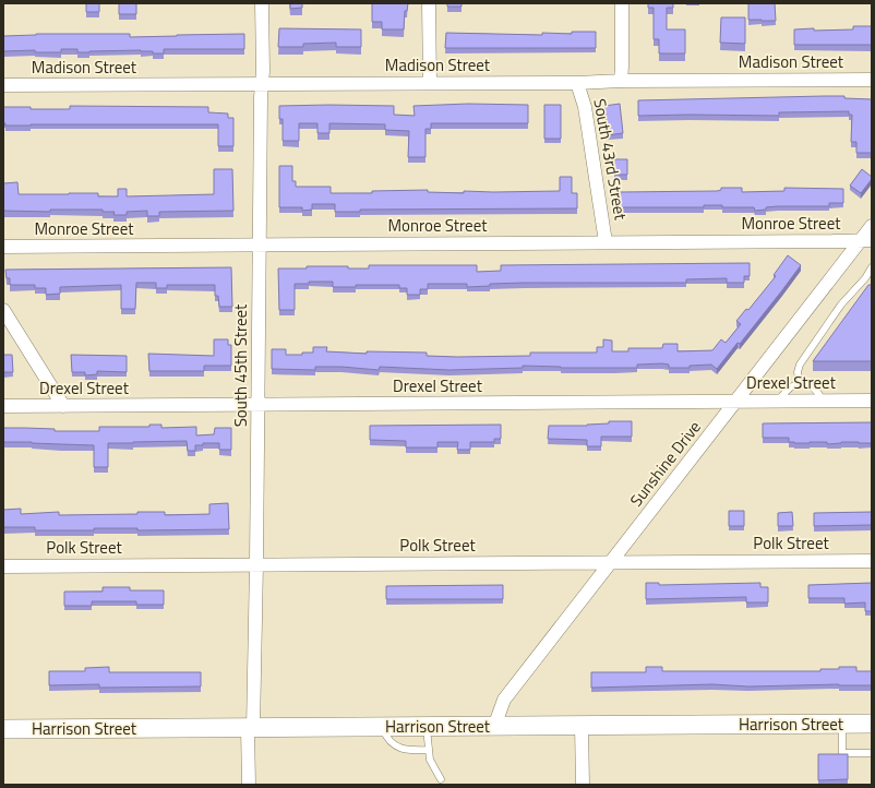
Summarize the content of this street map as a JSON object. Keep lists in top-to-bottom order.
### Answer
{
  "streets": {
    "main road": ["Harrison Street"],
    "street": [
      "Madison Street",
      "South 43rd Street",
      "Monroe Street",
      "South 45th Street",
      "Drexel Street",
      "Sunshine Drive",
      "Polk Street"
    ]
  },
  "crossings": [
    ["Madison Street", "South 43rd Street"],
    ["Madison Street", "South 45th Street"],
    ["South 43rd Street", "Monroe Street"],
    ["Monroe Street", "South 45th Street"],
    ["Monroe Street", "Sunshine Drive"],
    ["South 45th Street", "Drexel Street"],
    ["South 45th Street", "Polk Street"],
    ["South 45th Street", "Harrison Street"],
    ["Drexel Street", "Sunshine Drive"],
    ["Sunshine Drive", "Polk Street"],
    ["Sunshine Drive", "Harrison Street"]
  ]
}
